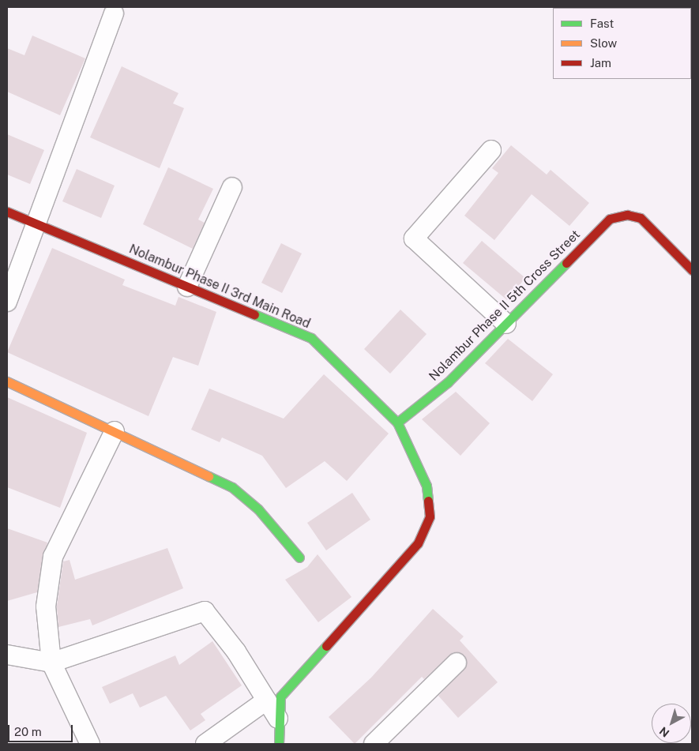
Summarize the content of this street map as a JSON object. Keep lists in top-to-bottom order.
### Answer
{
  "streets": {
    "street": ["Nolambur Phase II 3rd Main Road", "Nolambur Phase II 5th Cross Street"]
  },
  "crossings": [
    ["Nolambur Phase II 3rd Main Road", "Nolambur Phase II 5th Cross Street"]
  ],
  "legend": ["Fast", "Slow", "Jam"],
  "scale_bar": "20 m",
  "north": "bottom left"
}
